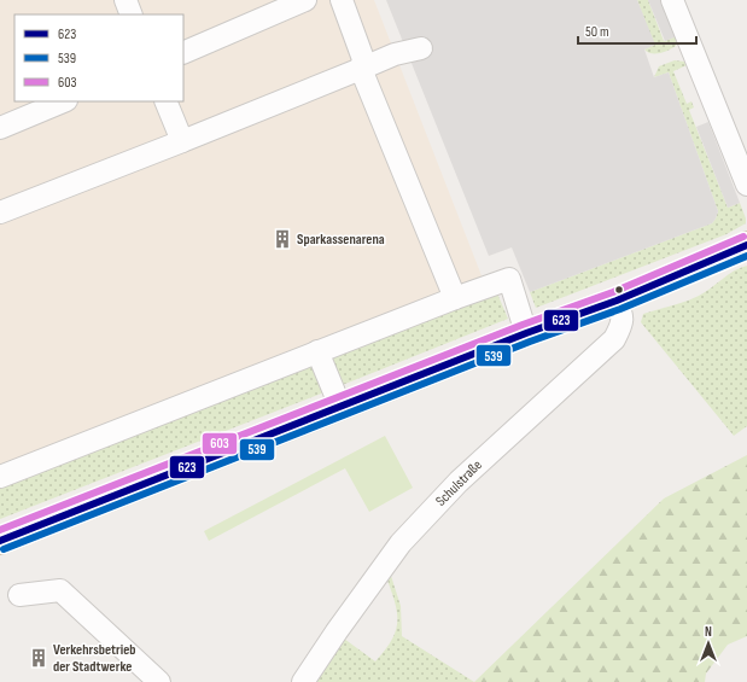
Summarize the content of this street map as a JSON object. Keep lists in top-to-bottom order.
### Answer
{
  "streets": {
    "street": ["Schulstraße"]
  },
  "places": {
    "building": ["Sparkassenarena", "Verkehrsbetrieb der Stadtwerke"]
  },
  "lines": ["transit line 603", "transit line 623", "transit line 539"],
  "legend": ["623", "539", "603"],
  "scale_bar": "50 m",
  "north": "top"
}
